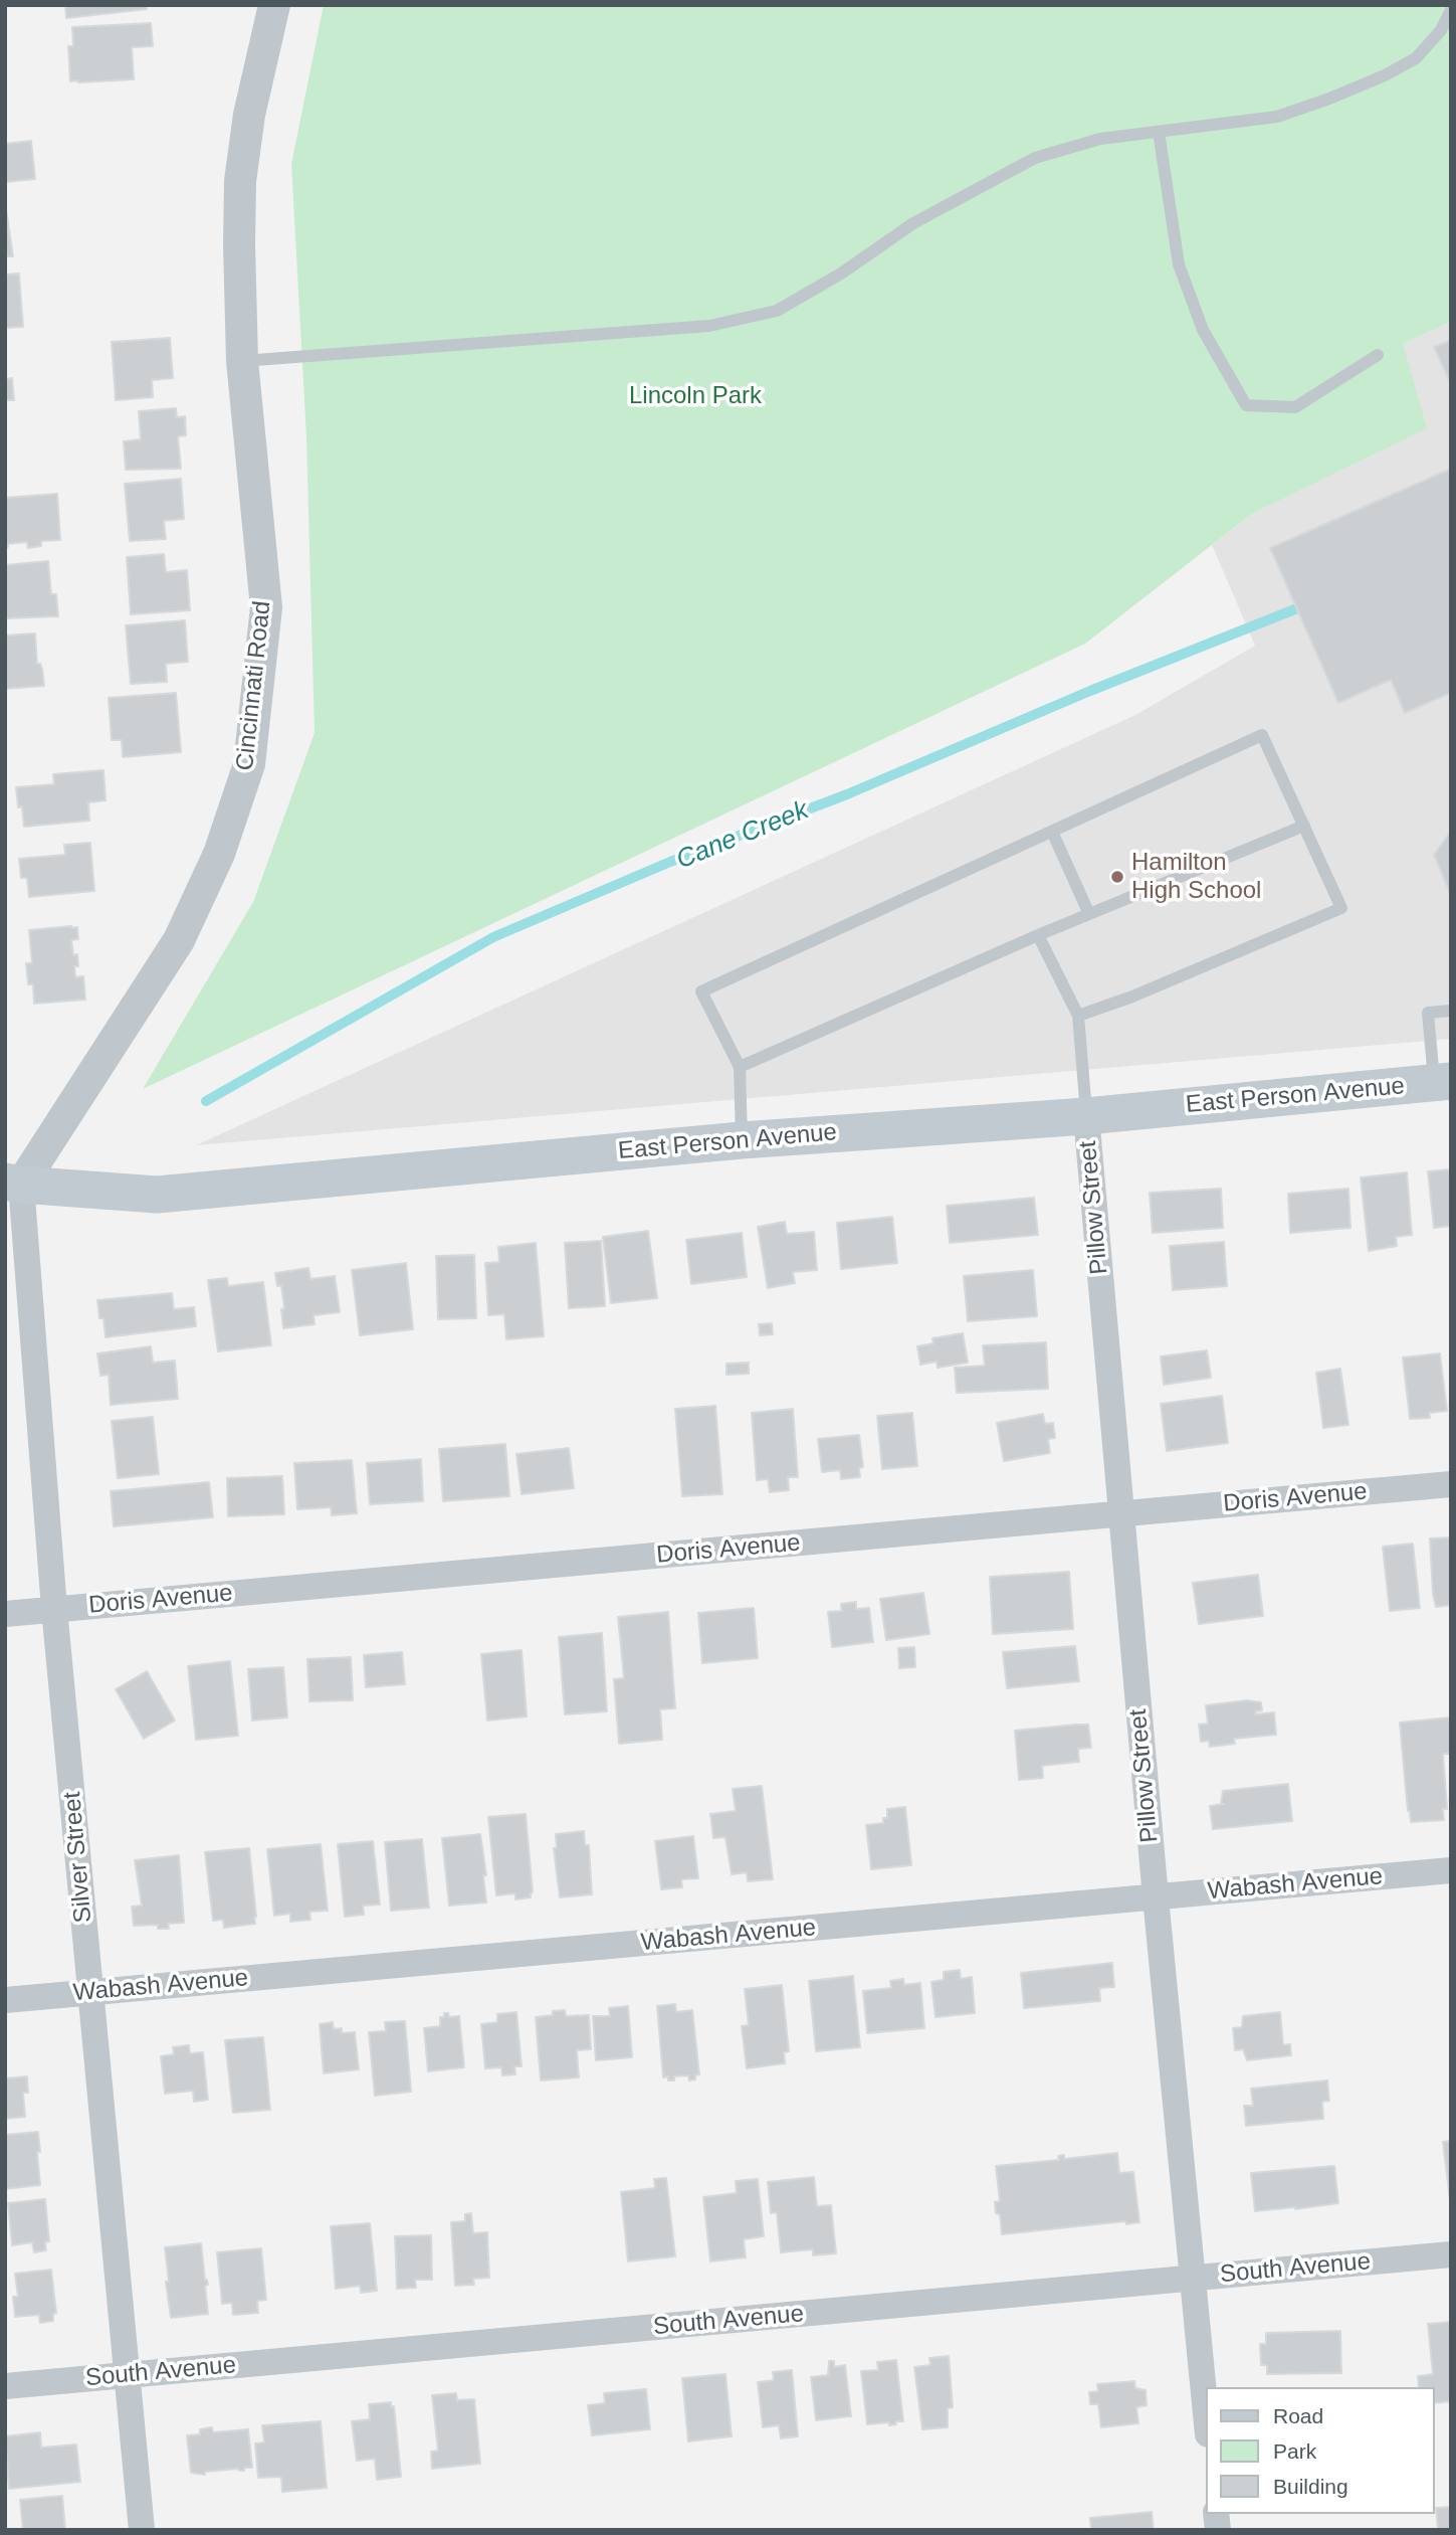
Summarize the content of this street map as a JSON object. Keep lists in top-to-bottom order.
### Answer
{
  "streets": {
    "main road": ["East Person Avenue"],
    "street": [
      "Cincinnati Road",
      "Pillow Street",
      "Doris Avenue",
      "Silver Street",
      "Wabash Avenue",
      "South Avenue"
    ]
  },
  "crossings": [
    ["Cincinnati Road", "East Person Avenue"],
    ["Cincinnati Road", "Silver Street"],
    ["East Person Avenue", "Pillow Street"],
    ["East Person Avenue", "Silver Street"],
    ["Pillow Street", "Doris Avenue"],
    ["Pillow Street", "Wabash Avenue"],
    ["Pillow Street", "South Avenue"],
    ["Doris Avenue", "Silver Street"],
    ["Silver Street", "Wabash Avenue"],
    ["Silver Street", "South Avenue"]
  ],
  "water": ["Cane Creek"],
  "parks": ["Lincoln Park"],
  "places": ["Hamilton High School"],
  "legend": ["Road", "Park", "Building"]
}
